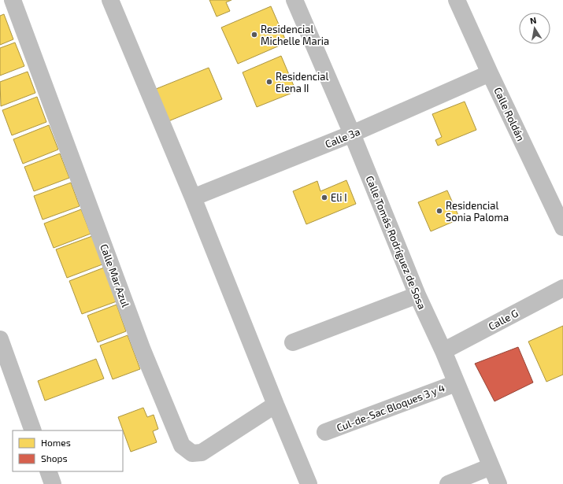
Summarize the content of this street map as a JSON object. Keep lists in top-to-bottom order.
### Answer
{
  "streets": {
    "street": [
      "Calle Roldán",
      "Calle 3a",
      "Calle Tomás Rodríguez de Sosa",
      "Calle Mar Azul",
      "Calle G",
      "Cul-de-Sac Bloques 3 y 4"
    ]
  },
  "crossings": [
    ["Calle Roldán", "Calle 3a"],
    ["Calle 3a", "Calle Tomás Rodríguez de Sosa"],
    ["Calle Tomás Rodríguez de Sosa", "Calle G"],
    ["Calle Tomás Rodríguez de Sosa", "Cul-de-Sac Bloques 3 y 4"]
  ],
  "places": [
    "Residencial Michelle Maria",
    "Residencial Elena II",
    "Eli I",
    "Residencial Sonia Paloma"
  ],
  "legend": ["Homes", "Shops"],
  "north": "top"
}
